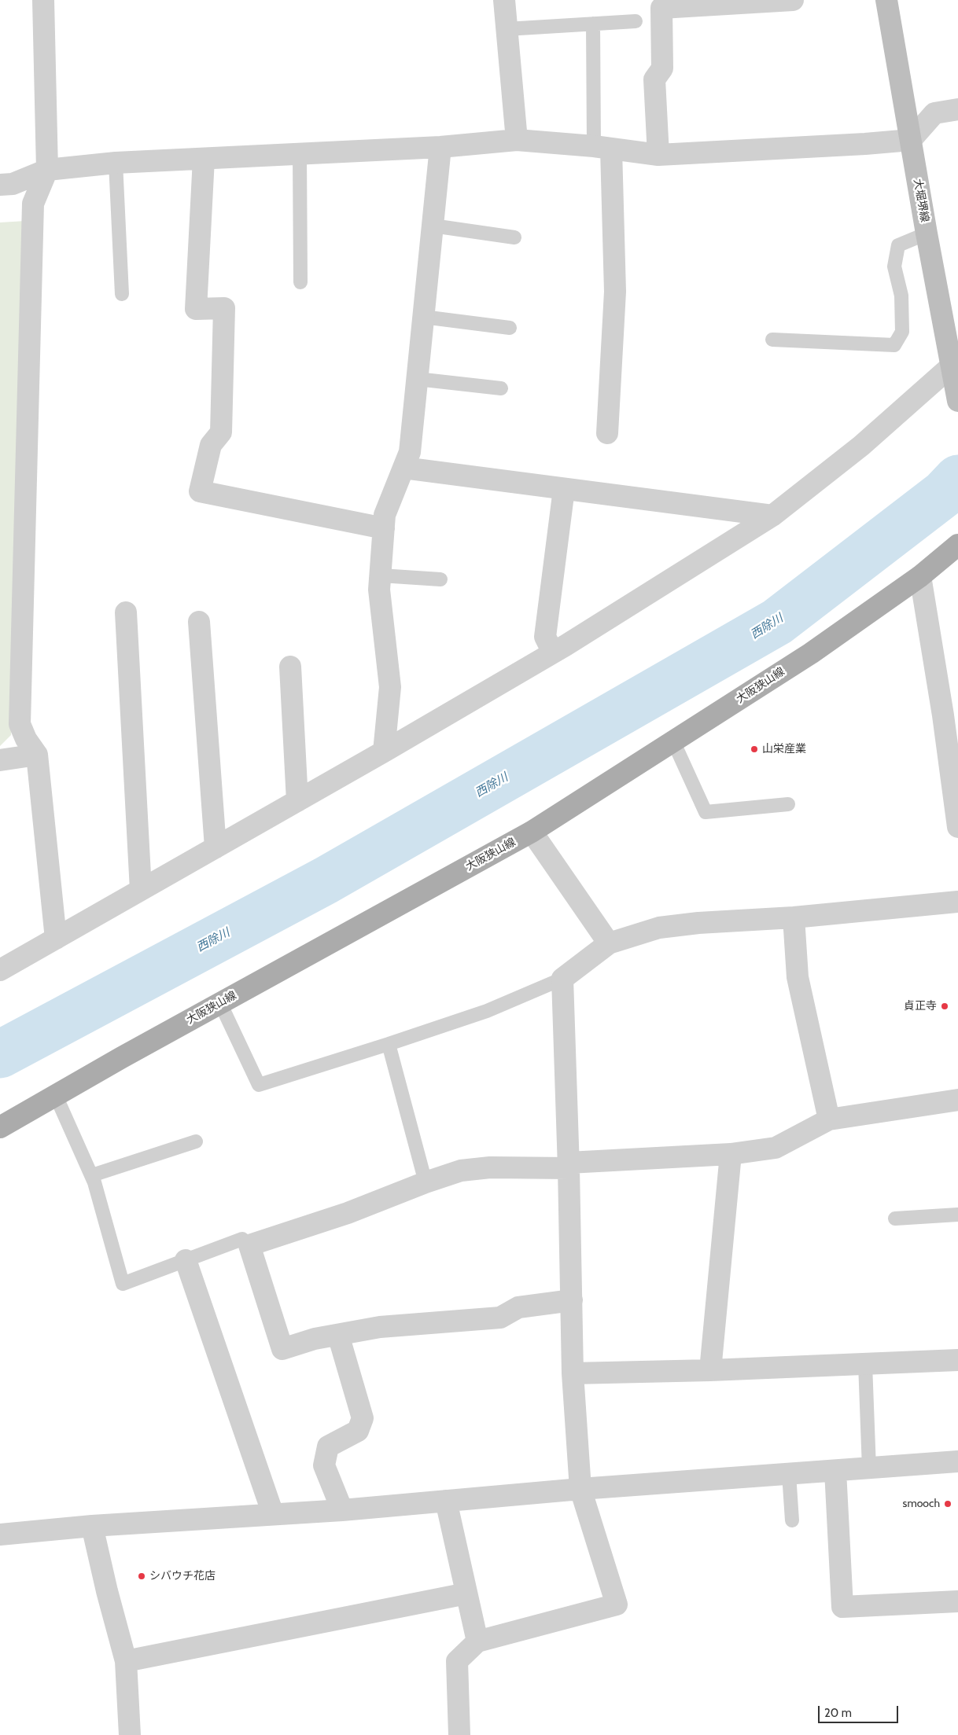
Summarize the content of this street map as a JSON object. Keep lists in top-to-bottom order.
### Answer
{
  "streets": {
    "main road": ["大堀堺線", "大阪狭山線"]
  },
  "water": ["西除川"],
  "places": [
    "山栄産業",
    "貞正寺",
    "smooch",
    "シバウチ花店"
  ],
  "scale_bar": "20 m"
}
